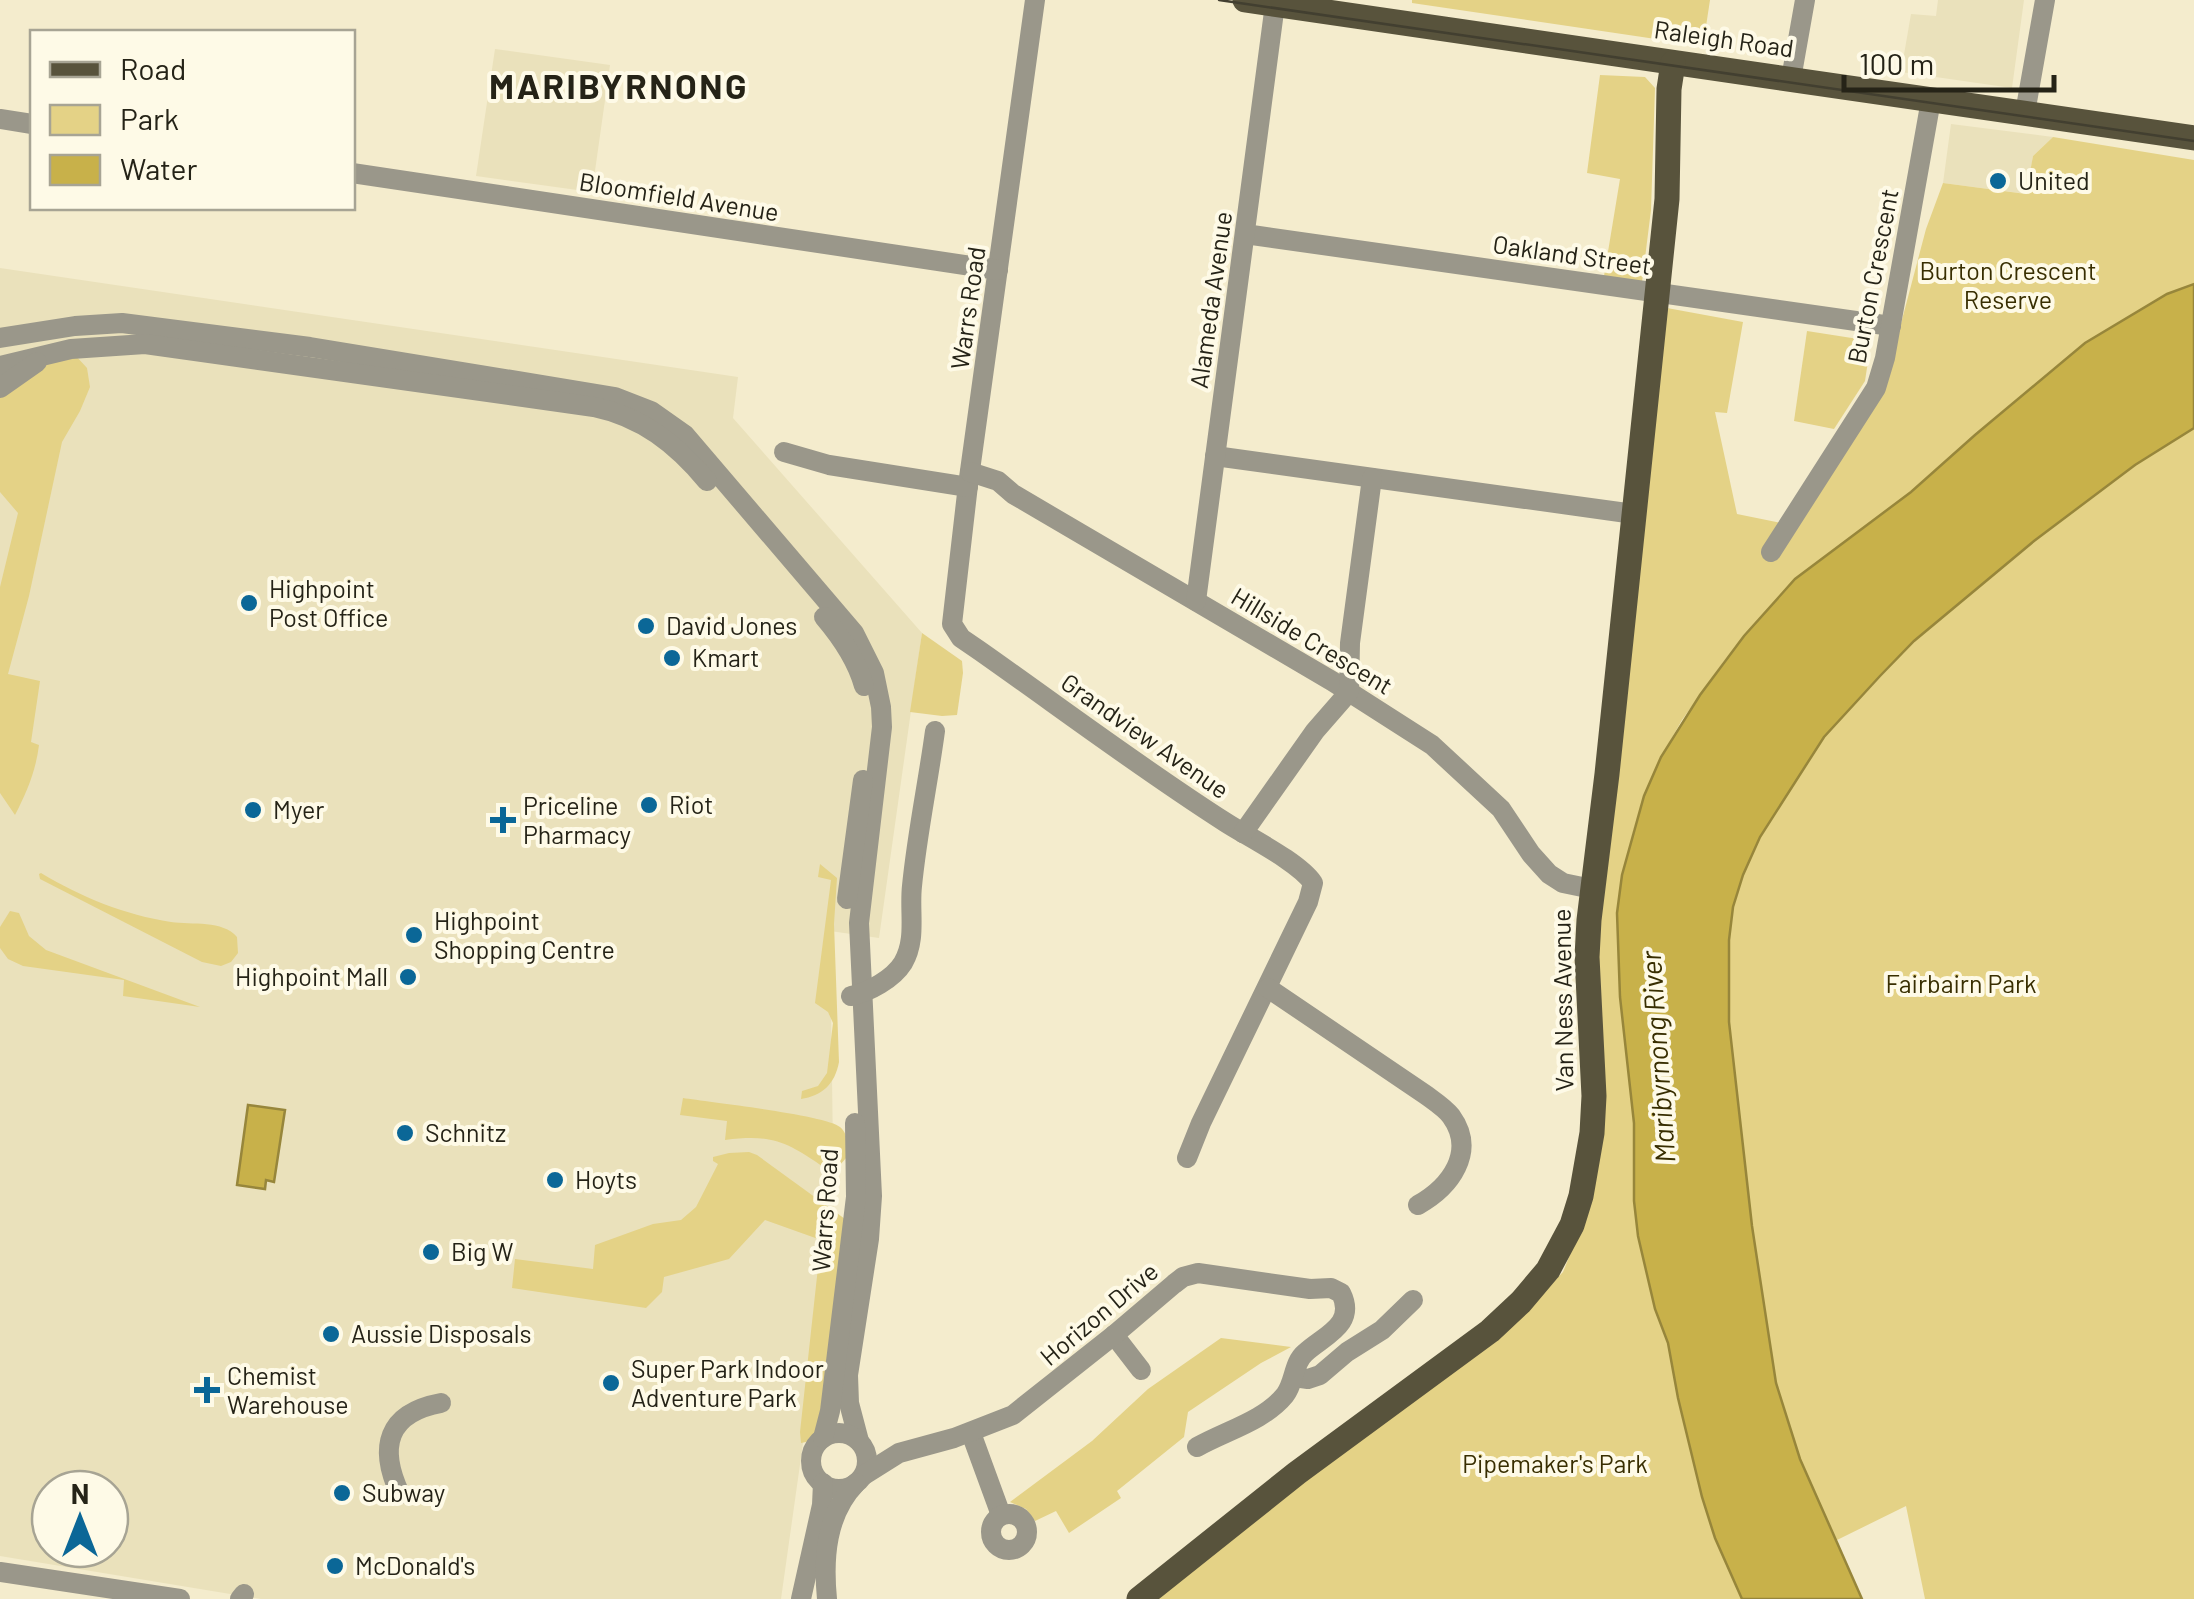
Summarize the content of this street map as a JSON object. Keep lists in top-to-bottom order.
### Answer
{
  "streets": {
    "main road": ["Raleigh Road", "Van Ness Avenue"],
    "street": [
      "Bloomfield Avenue",
      "Oakland Street",
      "Burton Crescent",
      "Alameda Avenue",
      "Warrs Road",
      "Hillside Crescent",
      "Grandview Avenue",
      "Horizon Drive"
    ]
  },
  "crossings": [
    ["Raleigh Road", "Burton Crescent"],
    ["Raleigh Road", "Alameda Avenue"],
    ["Raleigh Road", "Van Ness Avenue"],
    ["Bloomfield Avenue", "Warrs Road"],
    ["Oakland Street", "Burton Crescent"],
    ["Oakland Street", "Alameda Avenue"],
    ["Oakland Street", "Van Ness Avenue"],
    ["Alameda Avenue", "Hillside Crescent"],
    ["Warrs Road", "Hillside Crescent"],
    ["Warrs Road", "Grandview Avenue"],
    ["Warrs Road", "Horizon Drive"],
    ["Hillside Crescent", "Van Ness Avenue"]
  ],
  "districts": ["MARIBYRNONG"],
  "water": ["Maribyrnong River"],
  "parks": ["Burton Crescent Reserve", "Fairbairn Park", "Pipemaker's Park"],
  "places": {
    "other": [
      "United",
      "Highpoint Post Office",
      "David Jones",
      "Kmart",
      "Riot",
      "Myer",
      "Highpoint Shopping Centre",
      "Highpoint Mall",
      "Schnitz",
      "Hoyts",
      "Big W",
      "Aussie Disposals",
      "Super Park Indoor Adventure Park",
      "Subway",
      "McDonald's"
    ],
    "health": ["Priceline Pharmacy", "Chemist Warehouse"]
  },
  "legend": ["Road", "Park", "Water"],
  "scale_bar": "100 m",
  "north": "top"
}
